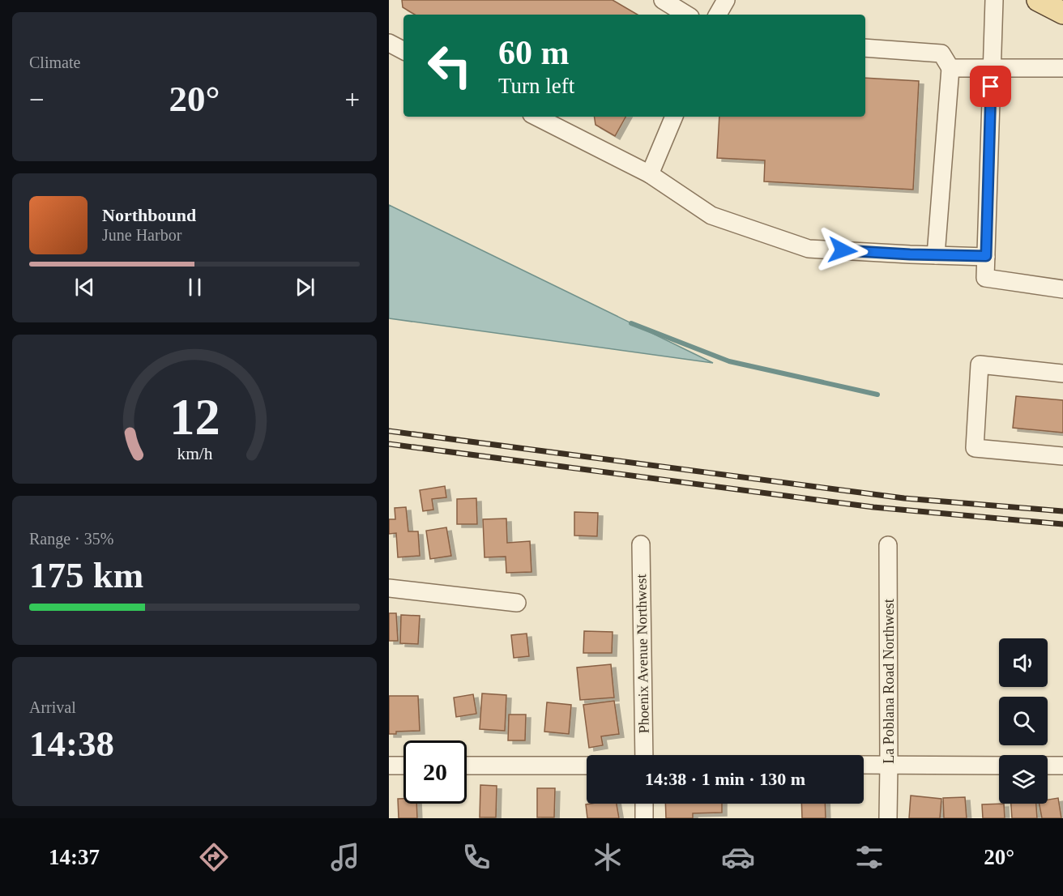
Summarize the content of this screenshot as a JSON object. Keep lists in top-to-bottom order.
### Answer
{
  "streets": {
    "street": ["Phoenix Avenue Northwest", "La Poblana Road Northwest"]
  },
  "page": {
    "tile": [
      "Climate",
      ["Range · 35%", "175 km"],
      ["Arrival", "14:38"]
    ],
    "turn": ["60 m", "Turn left"],
    "heat": ["−", "20°", "+"],
    "song": ["Northbound", "June Harbor"],
    "limit": "20",
    "trip": "14:38 · 1 min · 130 m",
    "tabs": ["14:37", "20°"],
    "gauge": ["12", "km/h"]
  }
}
